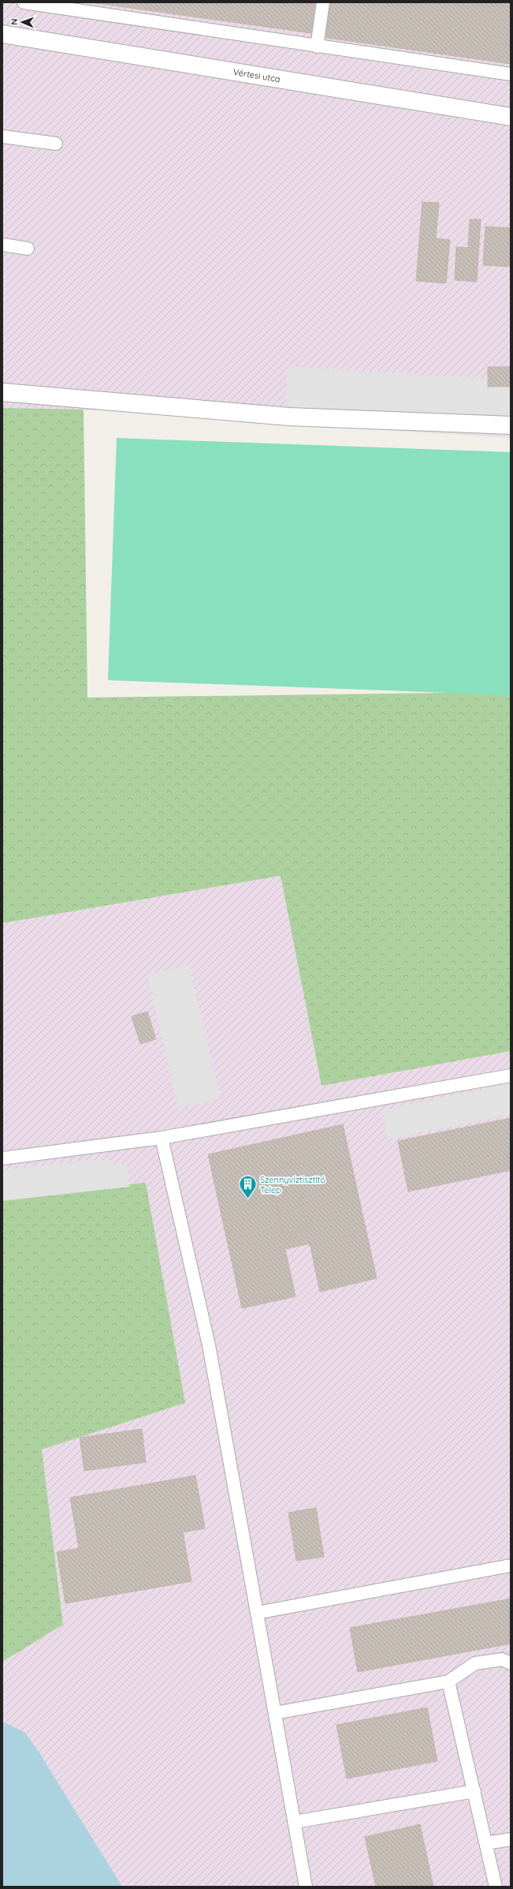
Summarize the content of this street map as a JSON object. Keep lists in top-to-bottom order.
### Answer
{
  "streets": {
    "street": ["Vértesi utca"]
  },
  "places": {
    "building": ["Szennyvíztisztító Telep"]
  },
  "north": "left"
}
